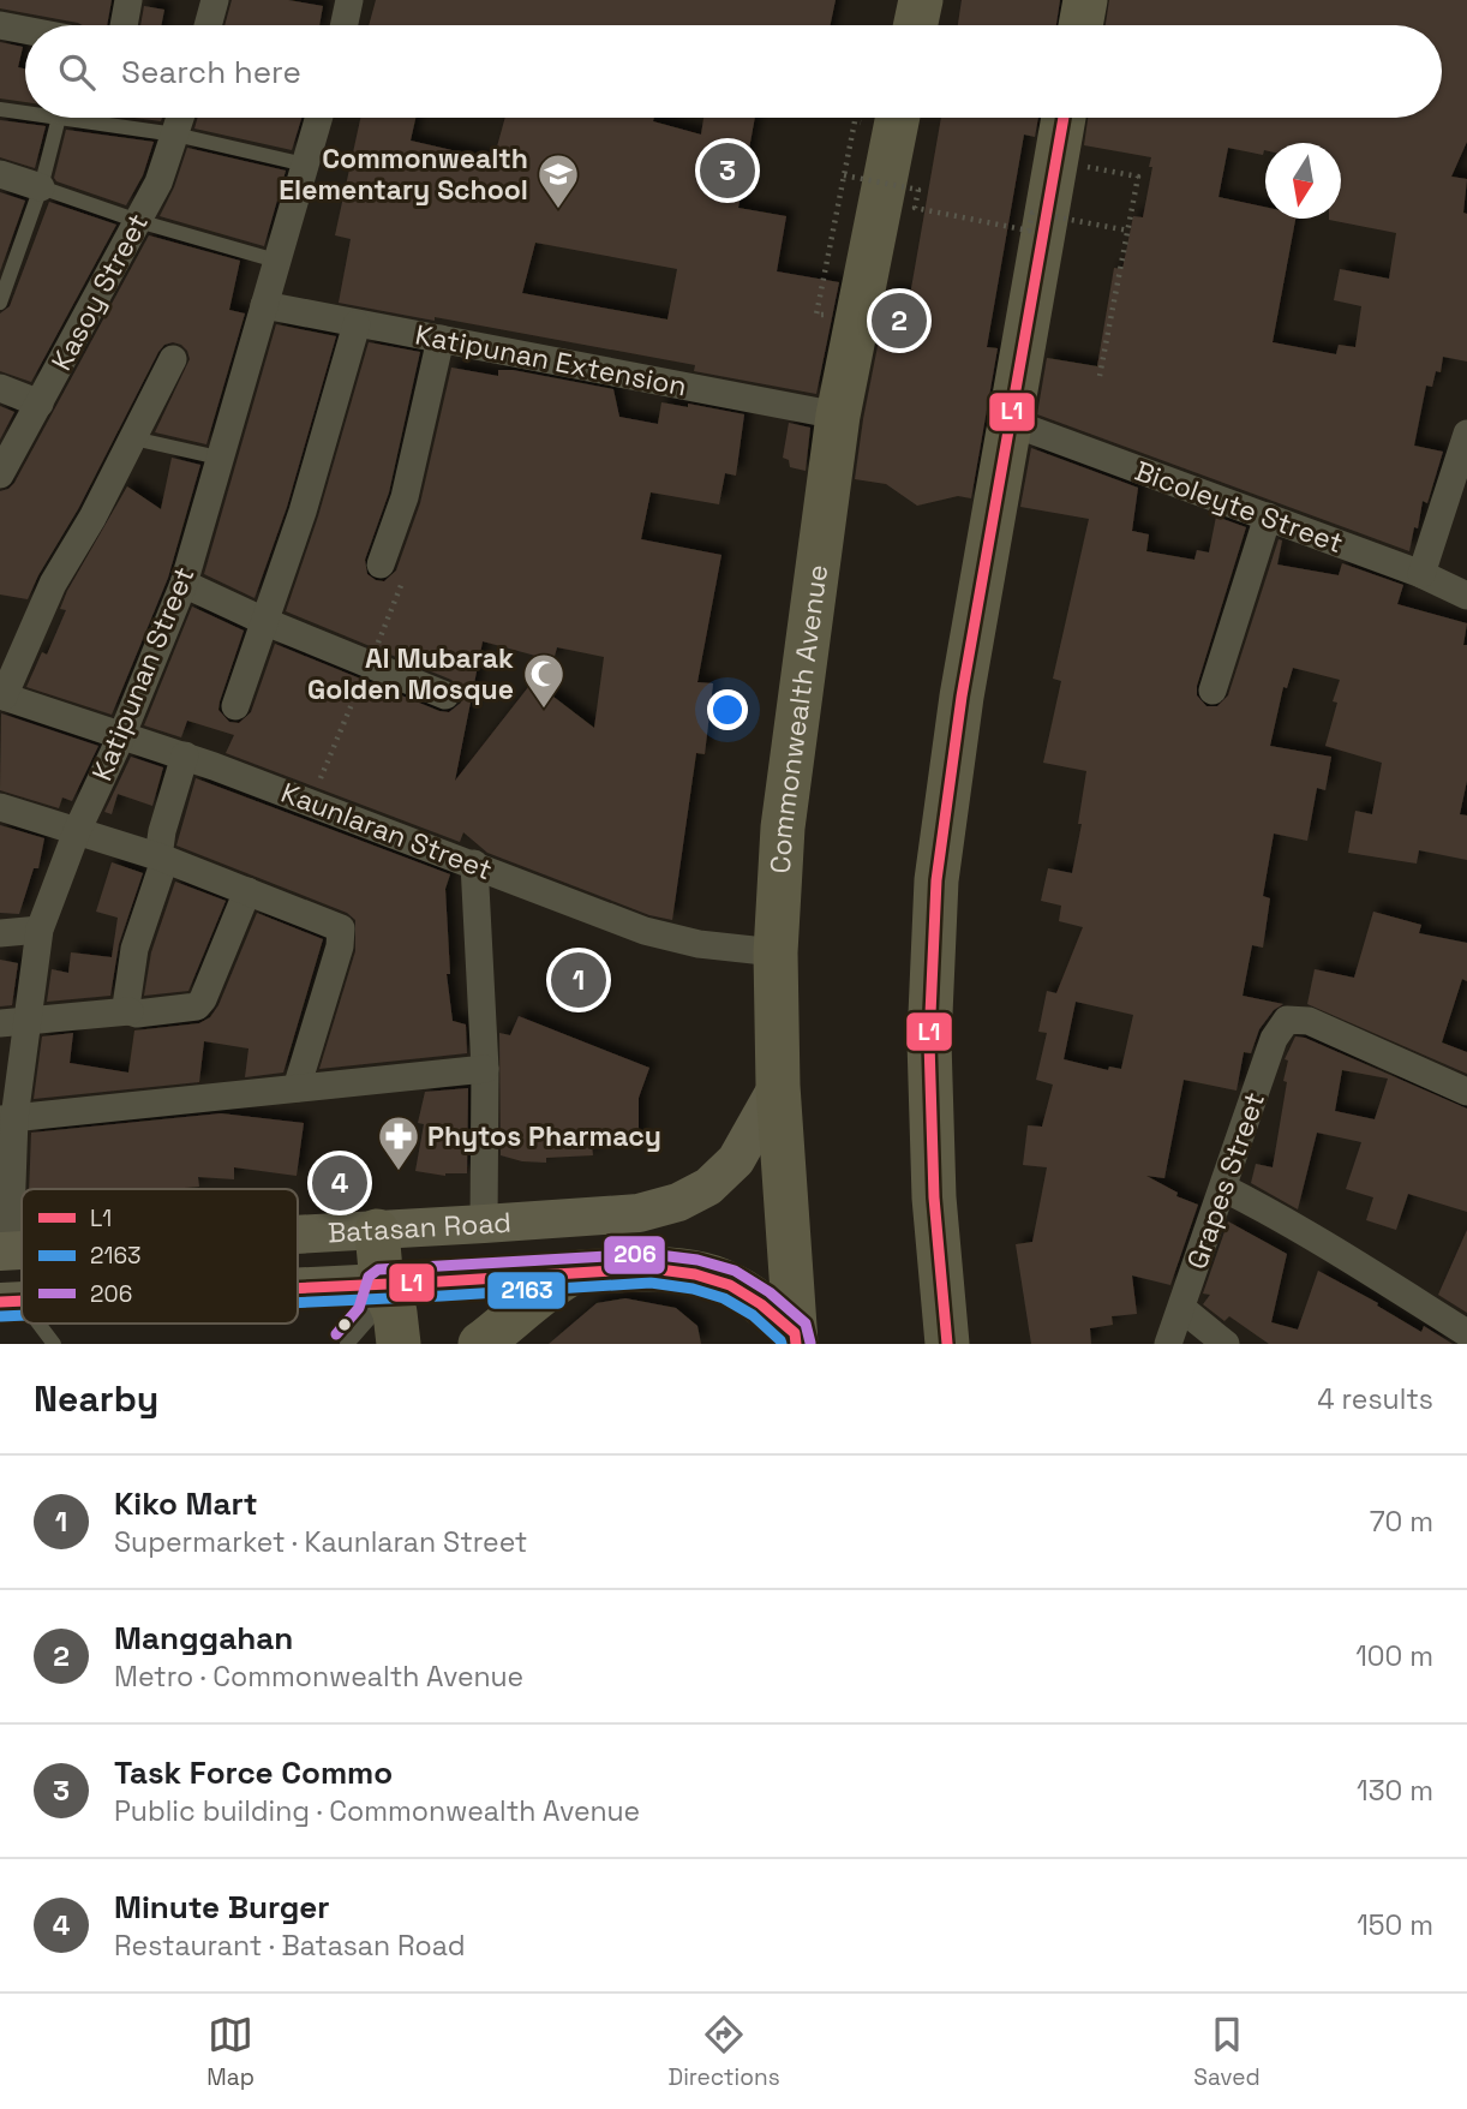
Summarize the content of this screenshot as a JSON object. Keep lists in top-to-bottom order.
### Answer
{
  "streets": {
    "main road": ["Commonwealth Avenue", "Batasan Road"],
    "street": [
      "Kasoy Street",
      "Katipunan Extension",
      "Bicoleyte Street",
      "Katipunan Street",
      "Kaunlaran Street",
      "Grapes Street"
    ]
  },
  "crossings": [
    ["Katipunan Extension", "Katipunan Street"],
    ["Katipunan Extension", "Commonwealth Avenue"],
    ["Katipunan Street", "Kaunlaran Street"],
    ["Commonwealth Avenue", "Kaunlaran Street"],
    ["Commonwealth Avenue", "Batasan Road"]
  ],
  "places": {
    "school or university": ["Commonwealth Elementary School"],
    "mosque": ["Al Mubarak Golden Mosque"],
    "pharmacy": ["Phytos Pharmacy"]
  },
  "lines": ["transit line L1", "transit line 206", "transit line 2163"],
  "legend": ["L1", "2163", "206"],
  "north": "bottom",
  "page": {
    "search": "Search here",
    "pins": [
      "3",
      "2",
      "1",
      "4"
    ],
    "heading": ["Nearby", "4 results"],
    "list": [
      {
        "mark": "1",
        "name": "Kiko Mart",
        "note": "Supermarket · Kaunlaran Street",
        "value": "70 m"
      },
      {
        "mark": "2",
        "name": "Manggahan",
        "note": "Metro · Commonwealth Avenue",
        "value": "100 m"
      },
      {
        "mark": "3",
        "name": "Task Force Commo",
        "note": "Public building · Commonwealth Avenue",
        "value": "130 m"
      },
      {
        "mark": "4",
        "name": "Minute Burger",
        "note": "Restaurant · Batasan Road",
        "value": "150 m"
      }
    ],
    "nav": ["Map", "Directions", "Saved"]
  }
}
